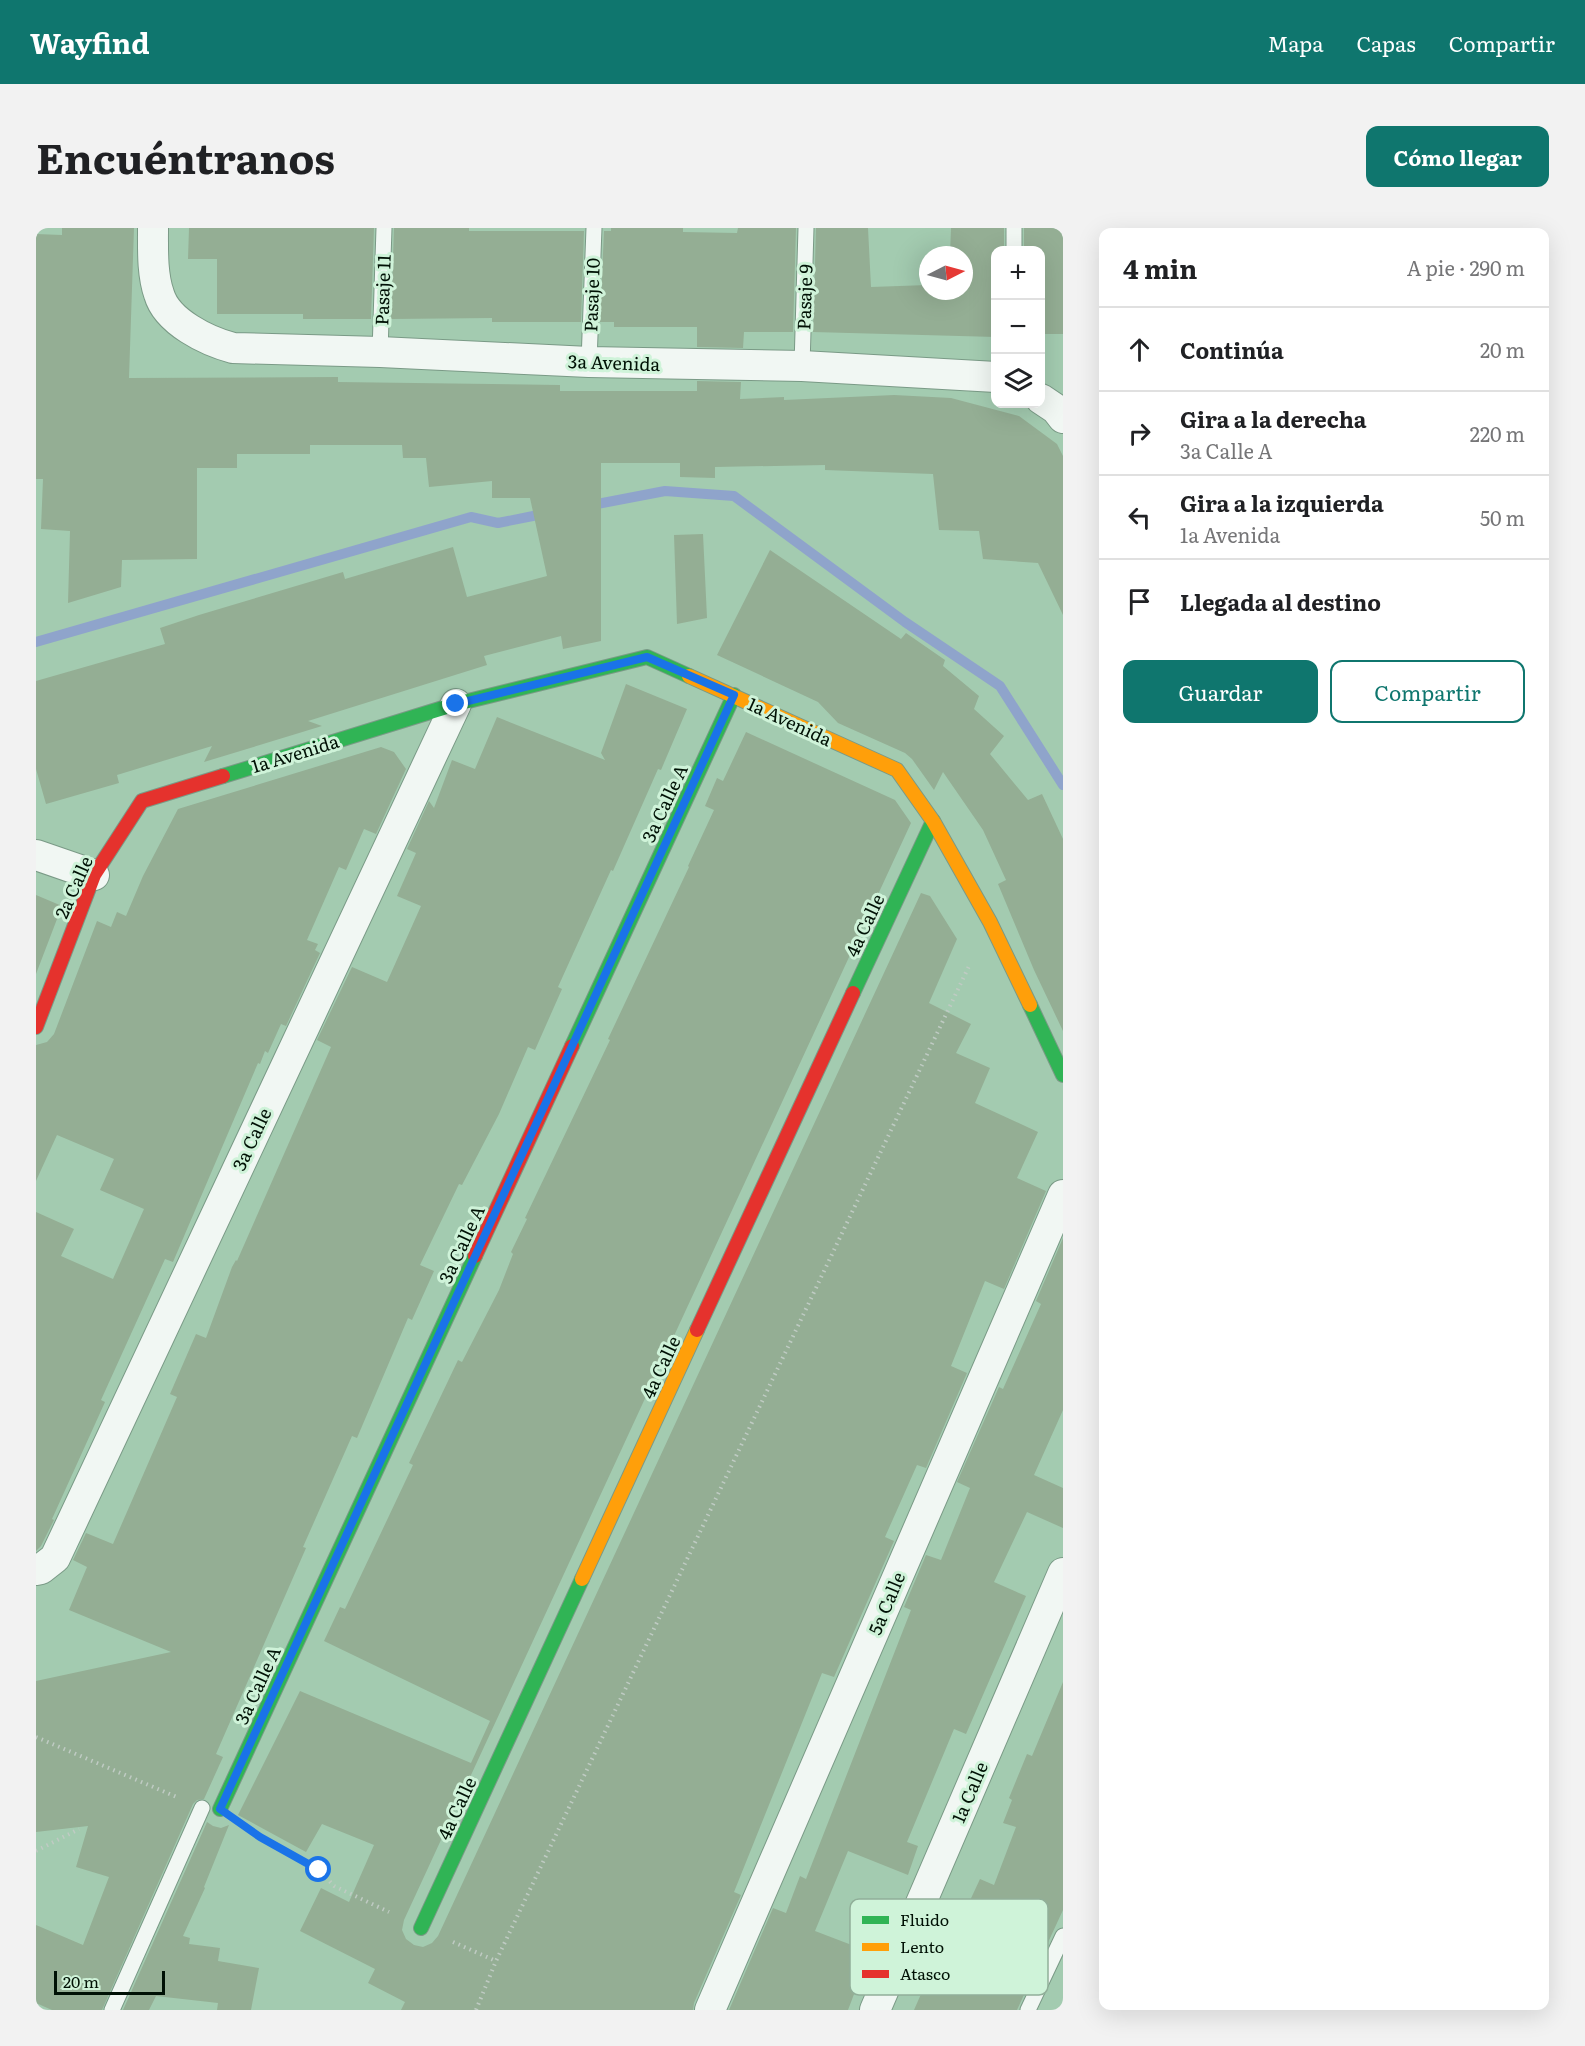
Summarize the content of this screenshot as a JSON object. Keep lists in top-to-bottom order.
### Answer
{
  "streets": {
    "street": [
      "3a Avenida",
      "1a Avenida",
      "3a Calle A",
      "2a Calle",
      "4a Calle",
      "3a Calle",
      "5a Calle",
      "1a Calle"
    ],
    "lane": ["Pasaje 11", "Pasaje 10", "Pasaje 9"]
  },
  "crossings": [
    ["Pasaje 11", "3a Avenida"],
    ["Pasaje 10", "3a Avenida"],
    ["Pasaje 9", "3a Avenida"],
    ["1a Avenida", "3a Calle A"],
    ["1a Avenida", "2a Calle"],
    ["1a Avenida", "4a Calle"],
    ["1a Avenida", "3a Calle"]
  ],
  "legend": ["Fluido", "Lento", "Atasco"],
  "scale_bar": "20 m",
  "north": "right",
  "page": {
    "header": "Wayfind",
    "nav": ["Mapa", "Capas", "Compartir"],
    "title": "Encuéntranos",
    "buttons": [
      "Cómo llegar",
      ["Guardar", "Compartir"]
    ],
    "heading": ["4 min", "A pie · 290 m"],
    "map_buttons": ["+", "−"],
    "list": [
      ["Continúa", "20 m"],
      ["Gira a la derecha", "3a Calle A", "220 m"],
      ["Gira a la izquierda", "1a Avenida", "50 m"],
      "Llegada al destino"
    ],
    "scale": "20 m"
  }
}
